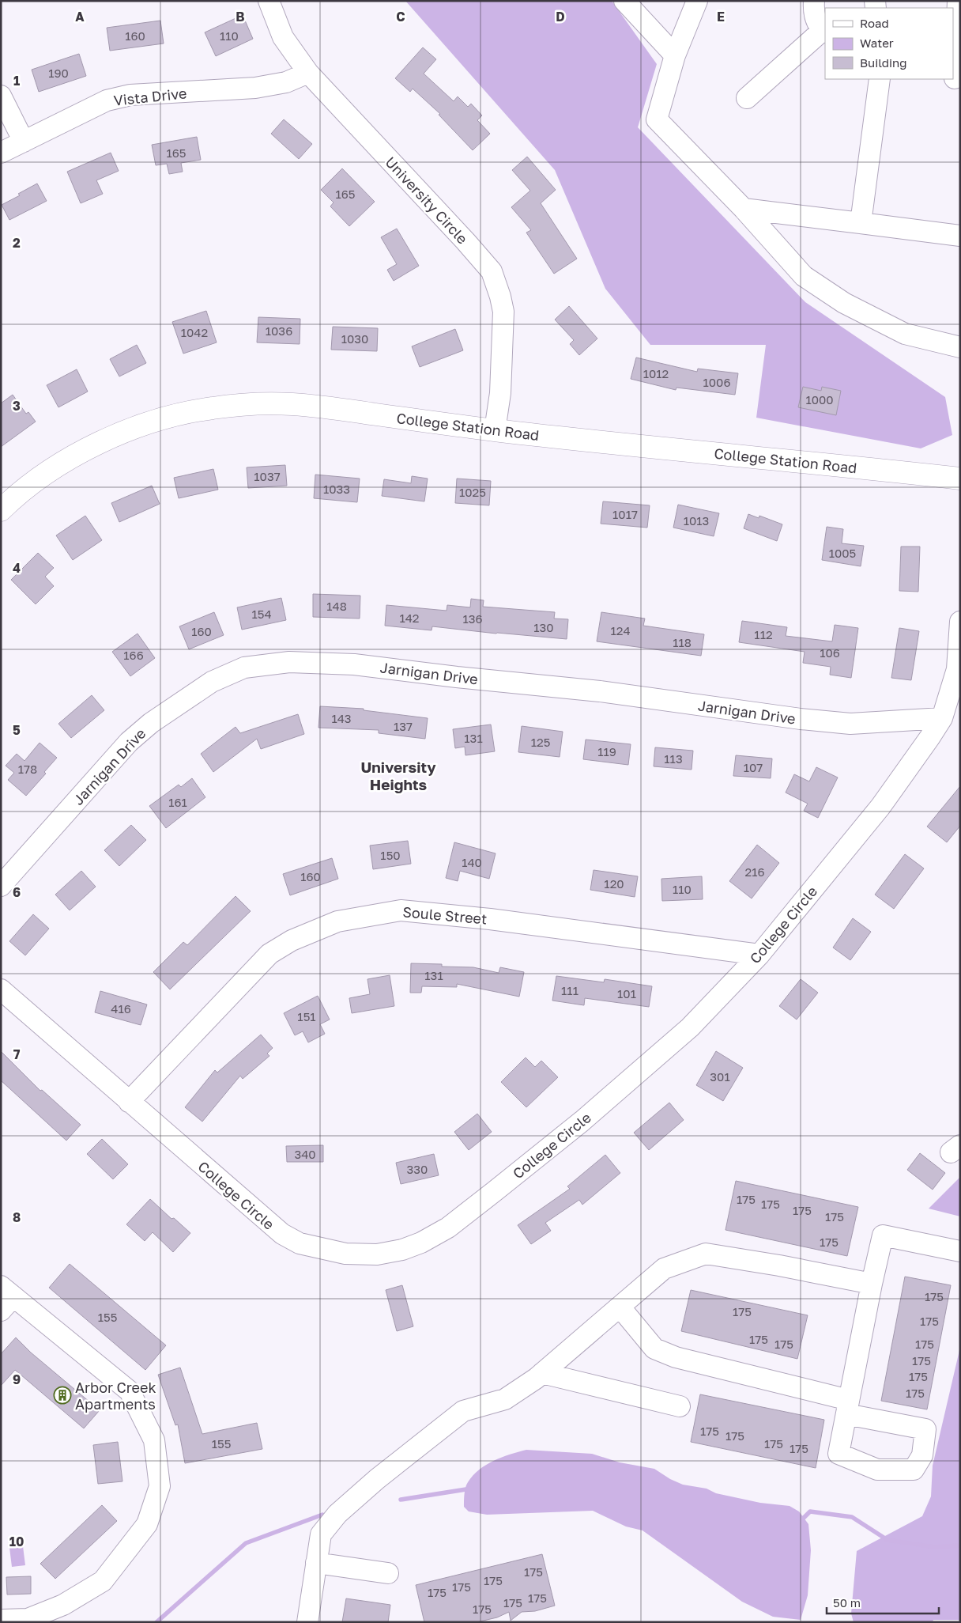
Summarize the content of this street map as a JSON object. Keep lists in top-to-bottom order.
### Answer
{
  "streets": {
    "main road": ["College Station Road"],
    "street": [
      "Vista Drive",
      "University Circle",
      "Jarnigan Drive",
      "Soule Street",
      "College Circle"
    ]
  },
  "crossings": [
    ["Vista Drive", "University Circle"],
    ["University Circle", "College Station Road"],
    ["Jarnigan Drive", "College Circle"],
    ["Soule Street", "College Circle"]
  ],
  "districts": ["University Heights"],
  "places": {
    "building": ["Arbor Creek Apartments"]
  },
  "house_numbers": [
    "160",
    "110",
    "190",
    "165",
    "165",
    "1036",
    "1042",
    "1030",
    "1012",
    "1006",
    "1000",
    "1037",
    "1033",
    "1025",
    "1017",
    "1013",
    "1005",
    "148",
    "154",
    "142",
    "136",
    "130",
    "124",
    "160",
    "112",
    "118",
    "106",
    "166",
    "143",
    "137",
    "131",
    "125",
    "119",
    "113",
    "107",
    "178",
    "161",
    "150",
    "140",
    "216",
    "160",
    "120",
    "110",
    "131",
    "111",
    "101",
    "416",
    "151",
    "301",
    "340",
    "330",
    "175",
    "175",
    "175",
    "175",
    "175",
    "175",
    "175",
    "155",
    "175",
    "175",
    "175",
    "175",
    "175",
    "175",
    "175",
    "175",
    "175",
    "155",
    "175",
    "175",
    "175",
    "175",
    "175",
    "175",
    "175",
    "175",
    "175"
  ],
  "legend": ["Road", "Water", "Building"],
  "scale_bar": "50 m",
  "grid": {
    "columns": [
      "A",
      "B",
      "C",
      "D",
      "E"
    ],
    "rows": [
      "1",
      "2",
      "3",
      "4",
      "5",
      "6",
      "7",
      "8",
      "9",
      "10"
    ]
  }
}
